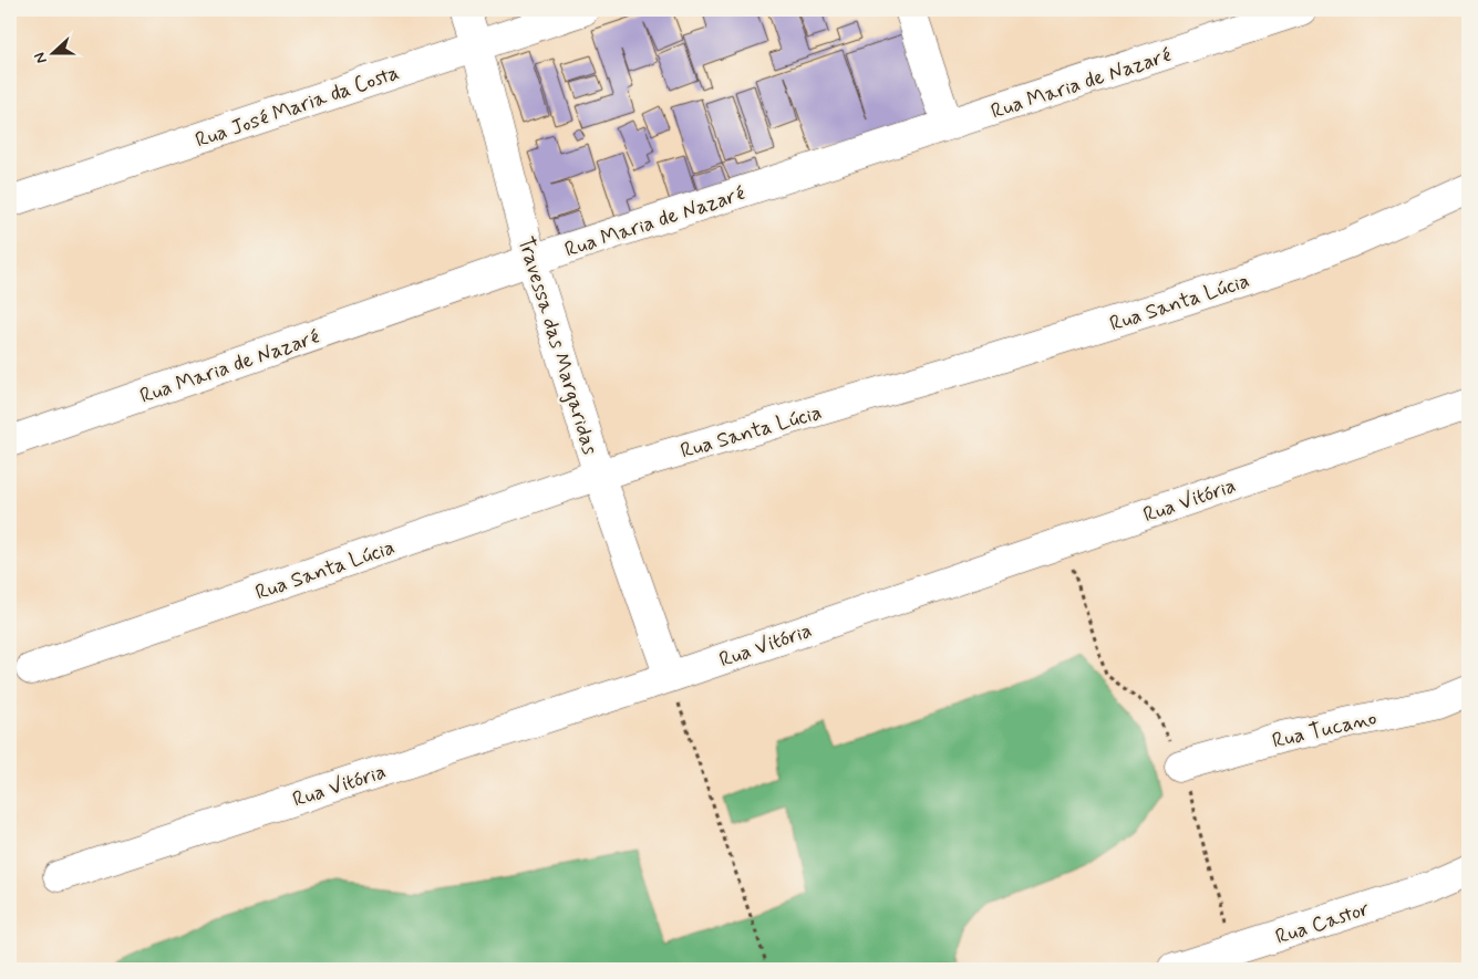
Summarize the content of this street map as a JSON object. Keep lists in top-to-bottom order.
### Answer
{
  "streets": {
    "street": [
      "Rua Maria de Nazaré",
      "Rua José Maria da Costa",
      "Rua Santa Lúcia",
      "Travessa das Margaridas",
      "Rua Vitória",
      "Rua Tucano",
      "Rua Castor"
    ]
  },
  "crossings": [
    ["Rua Maria de Nazaré", "Travessa das Margaridas"],
    ["Rua José Maria da Costa", "Travessa das Margaridas"],
    ["Rua Santa Lúcia", "Travessa das Margaridas"],
    ["Travessa das Margaridas", "Rua Vitória"]
  ],
  "north": "left"
}
